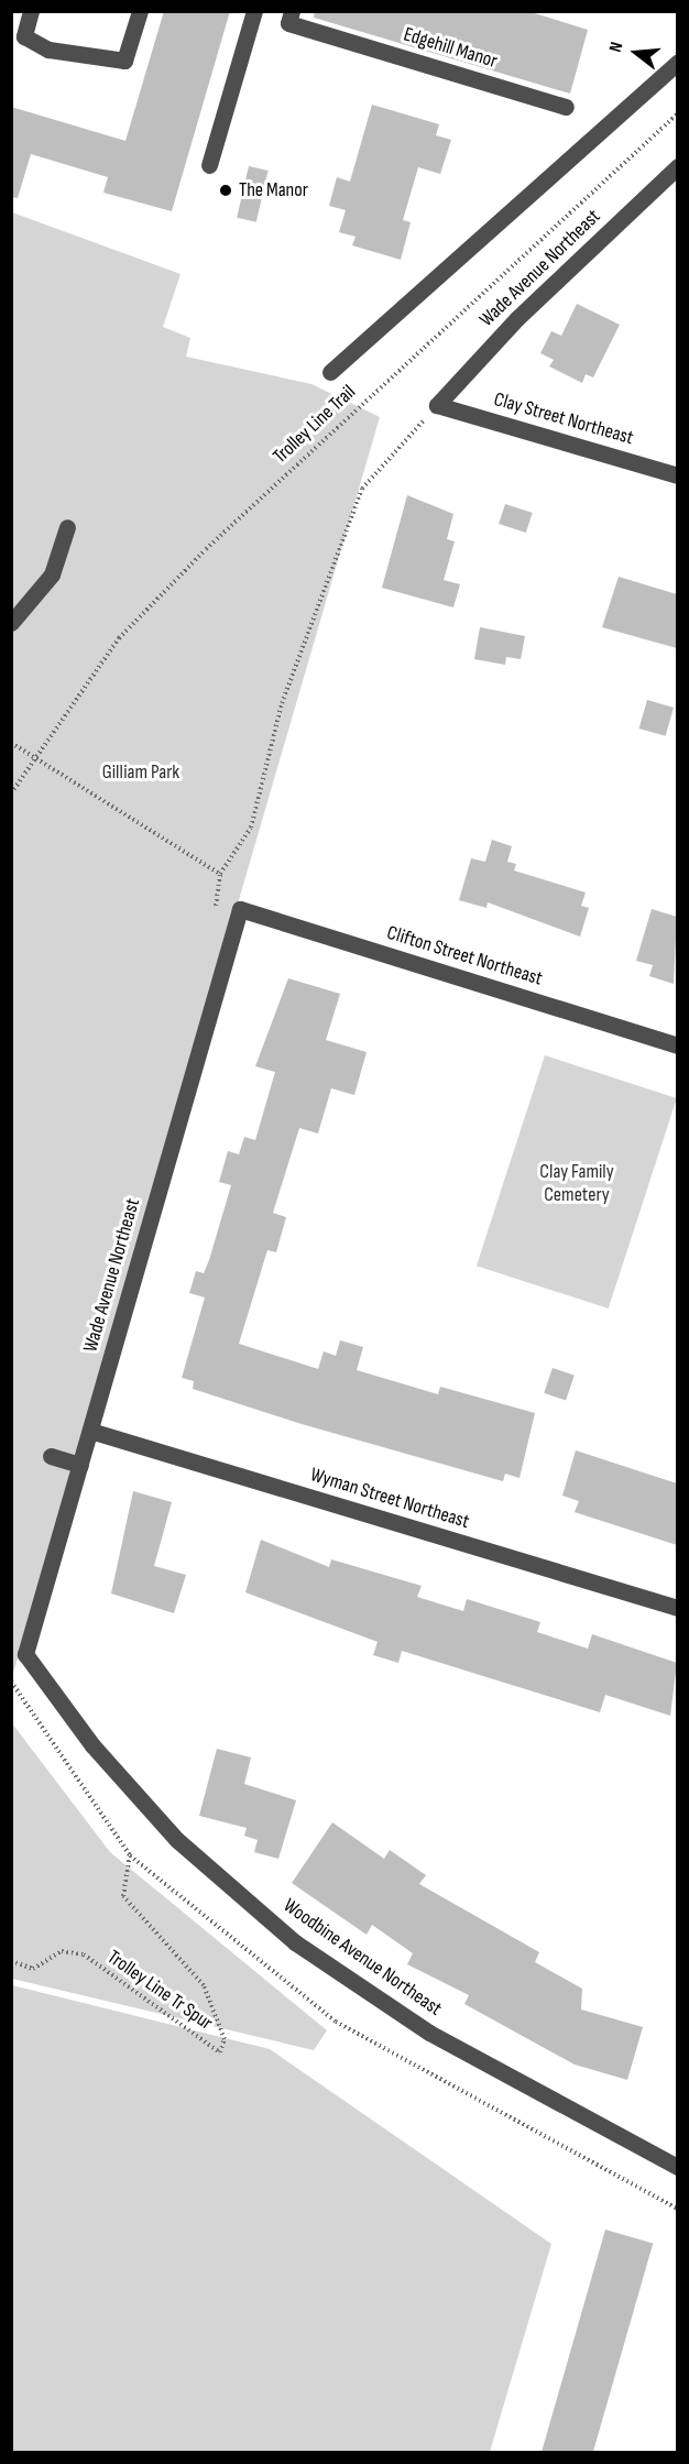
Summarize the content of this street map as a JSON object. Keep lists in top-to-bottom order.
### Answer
{
  "streets": {
    "street": [
      "Edgehill Manor",
      "Wade Avenue Northeast",
      "Clay Street Northeast",
      "Clifton Street Northeast",
      "Wyman Street Northeast",
      "Woodbine Avenue Northeast"
    ],
    "path": ["Trolley Line Trail", "Trolley Line Tr Spur"]
  },
  "crossings": [
    ["Wade Avenue Northeast", "Clay Street Northeast"],
    ["Wade Avenue Northeast", "Clifton Street Northeast"],
    ["Wade Avenue Northeast", "Wyman Street Northeast"],
    ["Wade Avenue Northeast", "Woodbine Avenue Northeast"]
  ],
  "parks": ["Gilliam Park", "Clay Family Cemetery"],
  "places": ["The Manor"],
  "north": "left"
}
